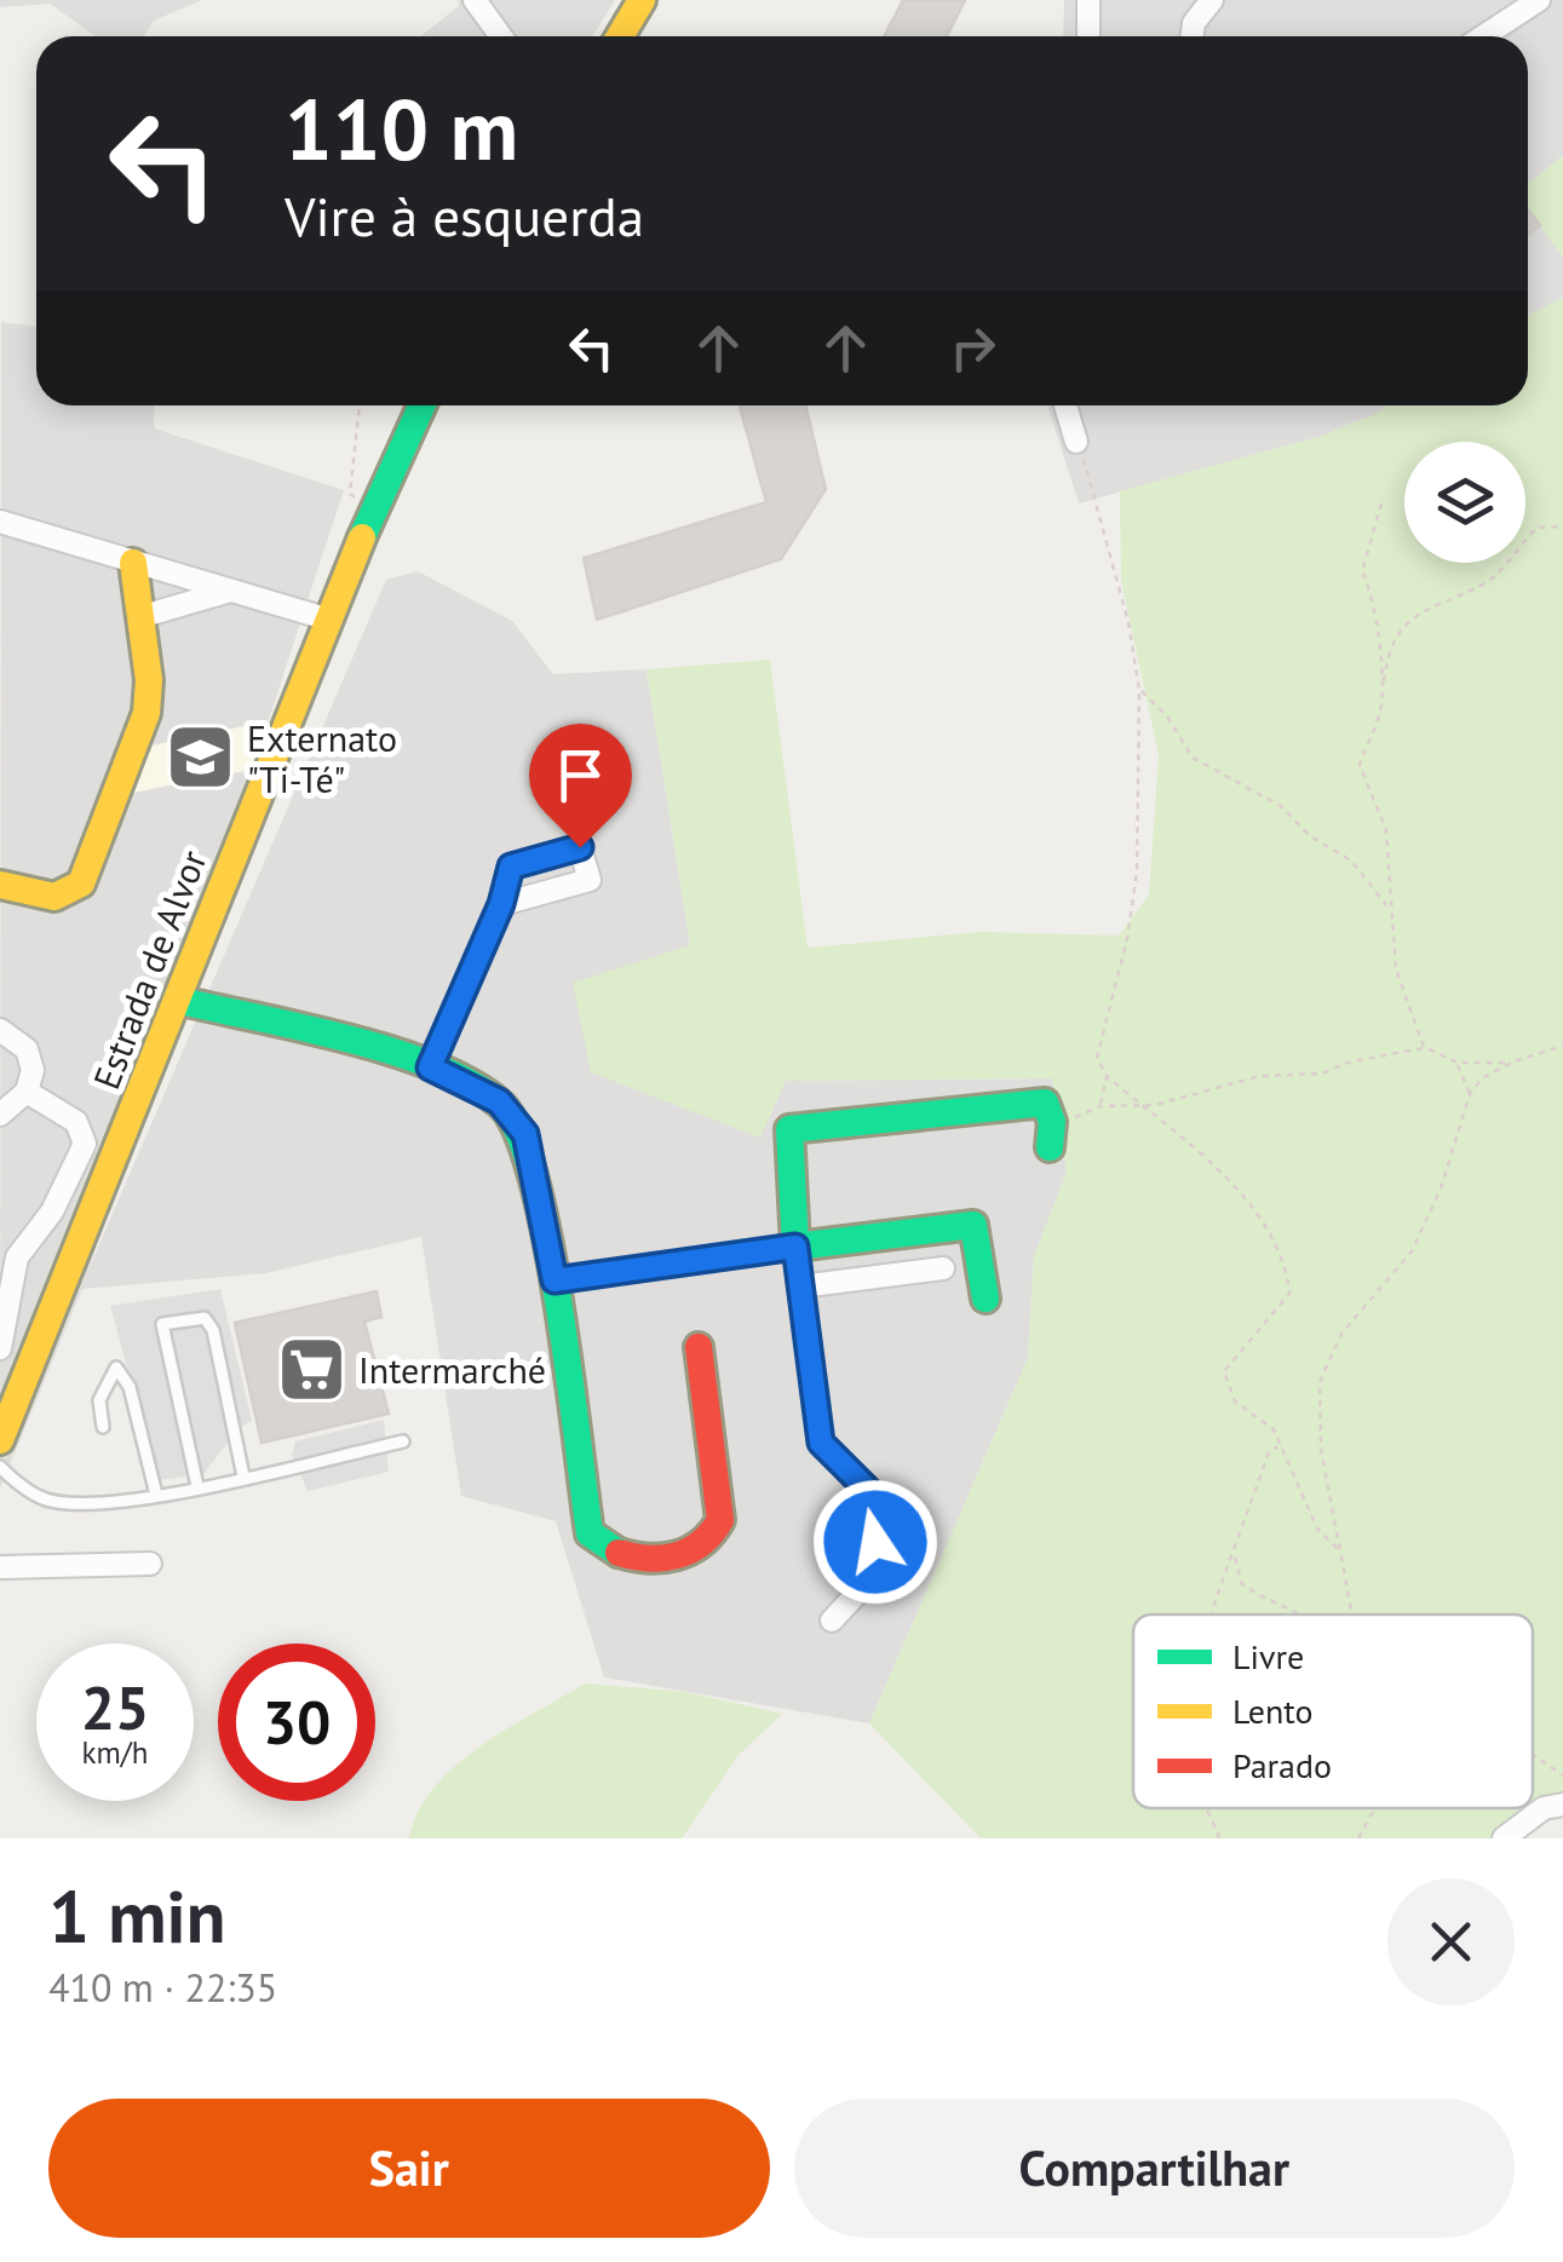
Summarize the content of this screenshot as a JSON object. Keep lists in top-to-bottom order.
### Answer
{
  "streets": {
    "street": ["Estrada de Alvor"]
  },
  "places": {
    "school or university": ["Externato \"Ti-Té\""],
    "supermarket": ["Intermarché"]
  },
  "legend": ["Livre", "Lento", "Parado"],
  "page": {
    "turn": ["110 m", "Vire à esquerda"],
    "speed": "25 km/h",
    "limit": "30",
    "heading": ["1 min", "410 m · 22:35"],
    "buttons": ["Sair", "Compartilhar"]
  }
}
